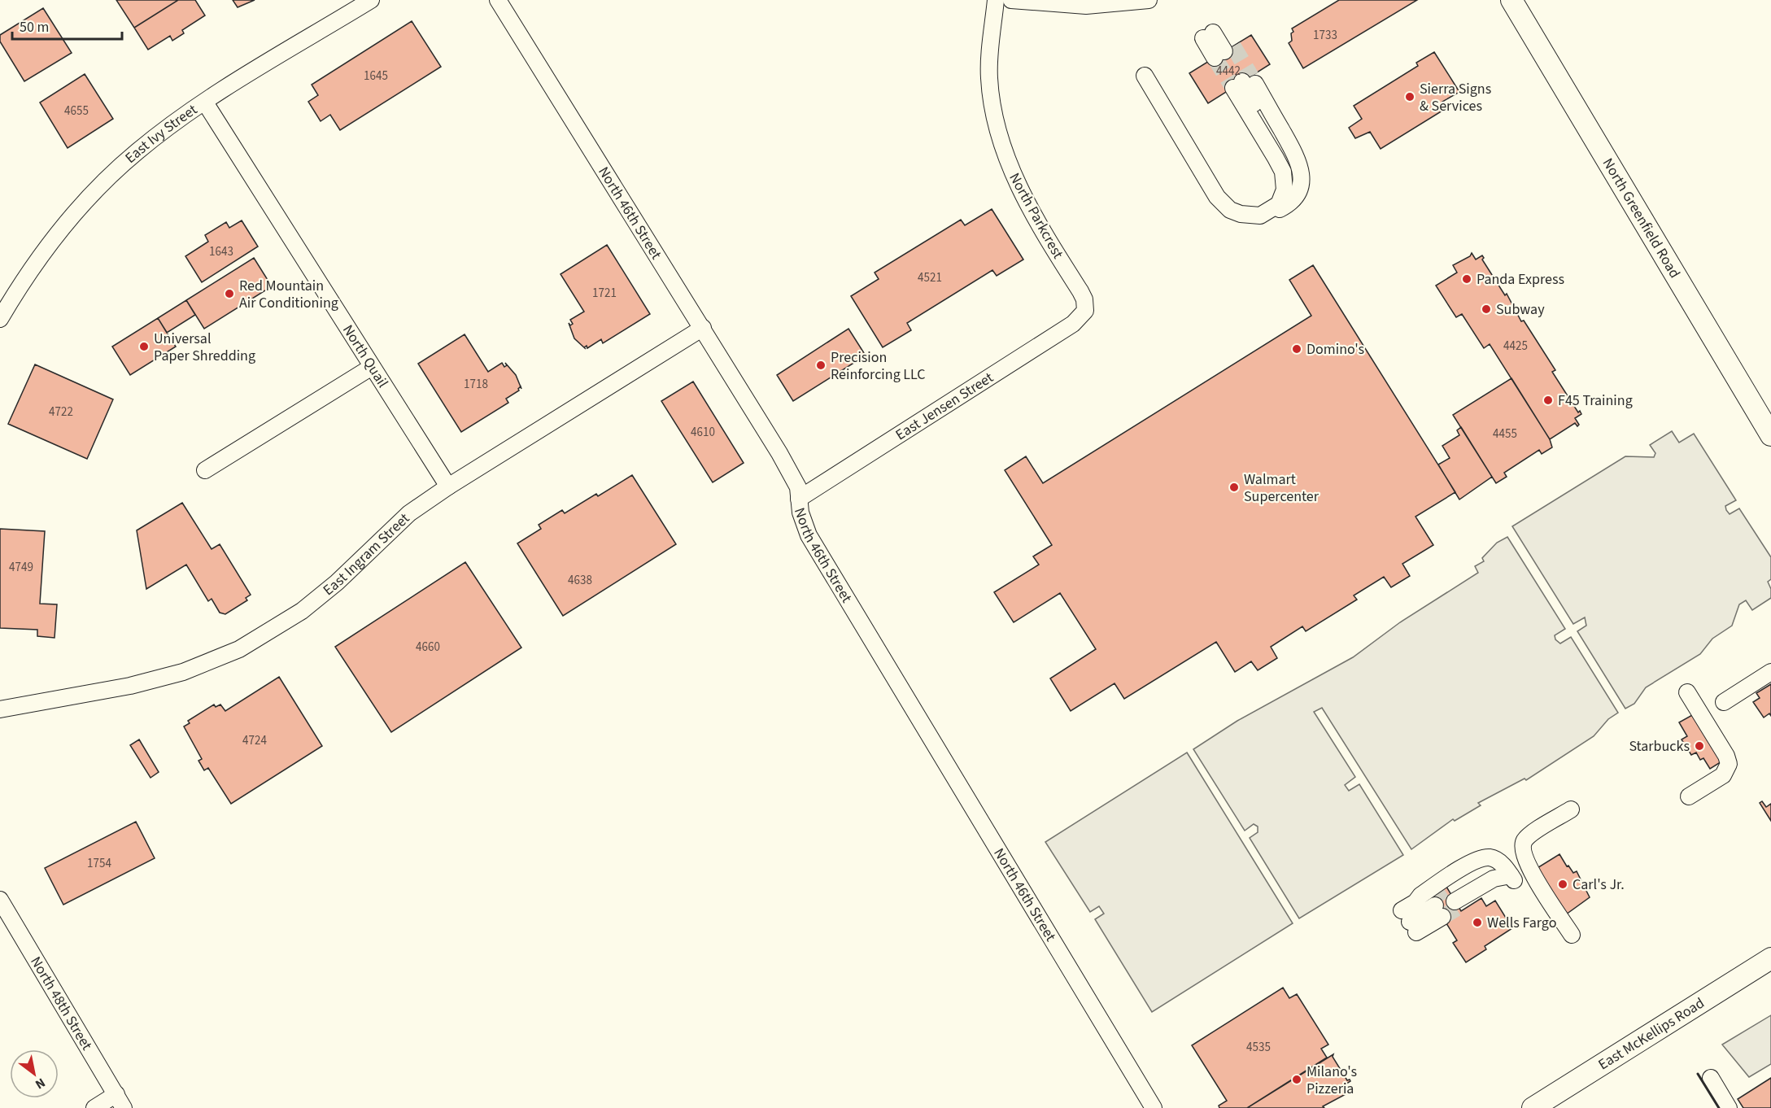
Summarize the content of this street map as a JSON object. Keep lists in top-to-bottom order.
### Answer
{
  "streets": {
    "main road": ["North Greenfield Road", "East McKellips Road"],
    "street": [
      "East Ivy Street",
      "North 46th Street",
      "North Parkcrest",
      "North Quail",
      "East Jensen Street",
      "East Ingram Street",
      "North 48th Street"
    ]
  },
  "crossings": [
    ["East Ivy Street", "North Quail"],
    ["North 46th Street", "East Jensen Street"],
    ["North 46th Street", "East Ingram Street"],
    ["North Parkcrest", "East Jensen Street"],
    ["North Quail", "East Ingram Street"]
  ],
  "places": [
    "Sierra Signs & Services",
    "Panda Express",
    "Red Mountain Air Conditioning",
    "Subway",
    "Universal Paper Shredding",
    "Domino's",
    "Precision Reinforcing LLC",
    "F45 Training",
    "Walmart Supercenter",
    "Starbucks",
    "Carl's Jr.",
    "Wells Fargo",
    "Milano's Pizzeria"
  ],
  "house_numbers": [
    "1733",
    "4442",
    "1645",
    "4655",
    "1643",
    "4521",
    "1721",
    "4425",
    "1718",
    "4722",
    "4610",
    "4455",
    "4749",
    "4638",
    "4660",
    "4724",
    "1754",
    "4535"
  ],
  "scale_bar": "50 m",
  "north": "bottom right"
}
